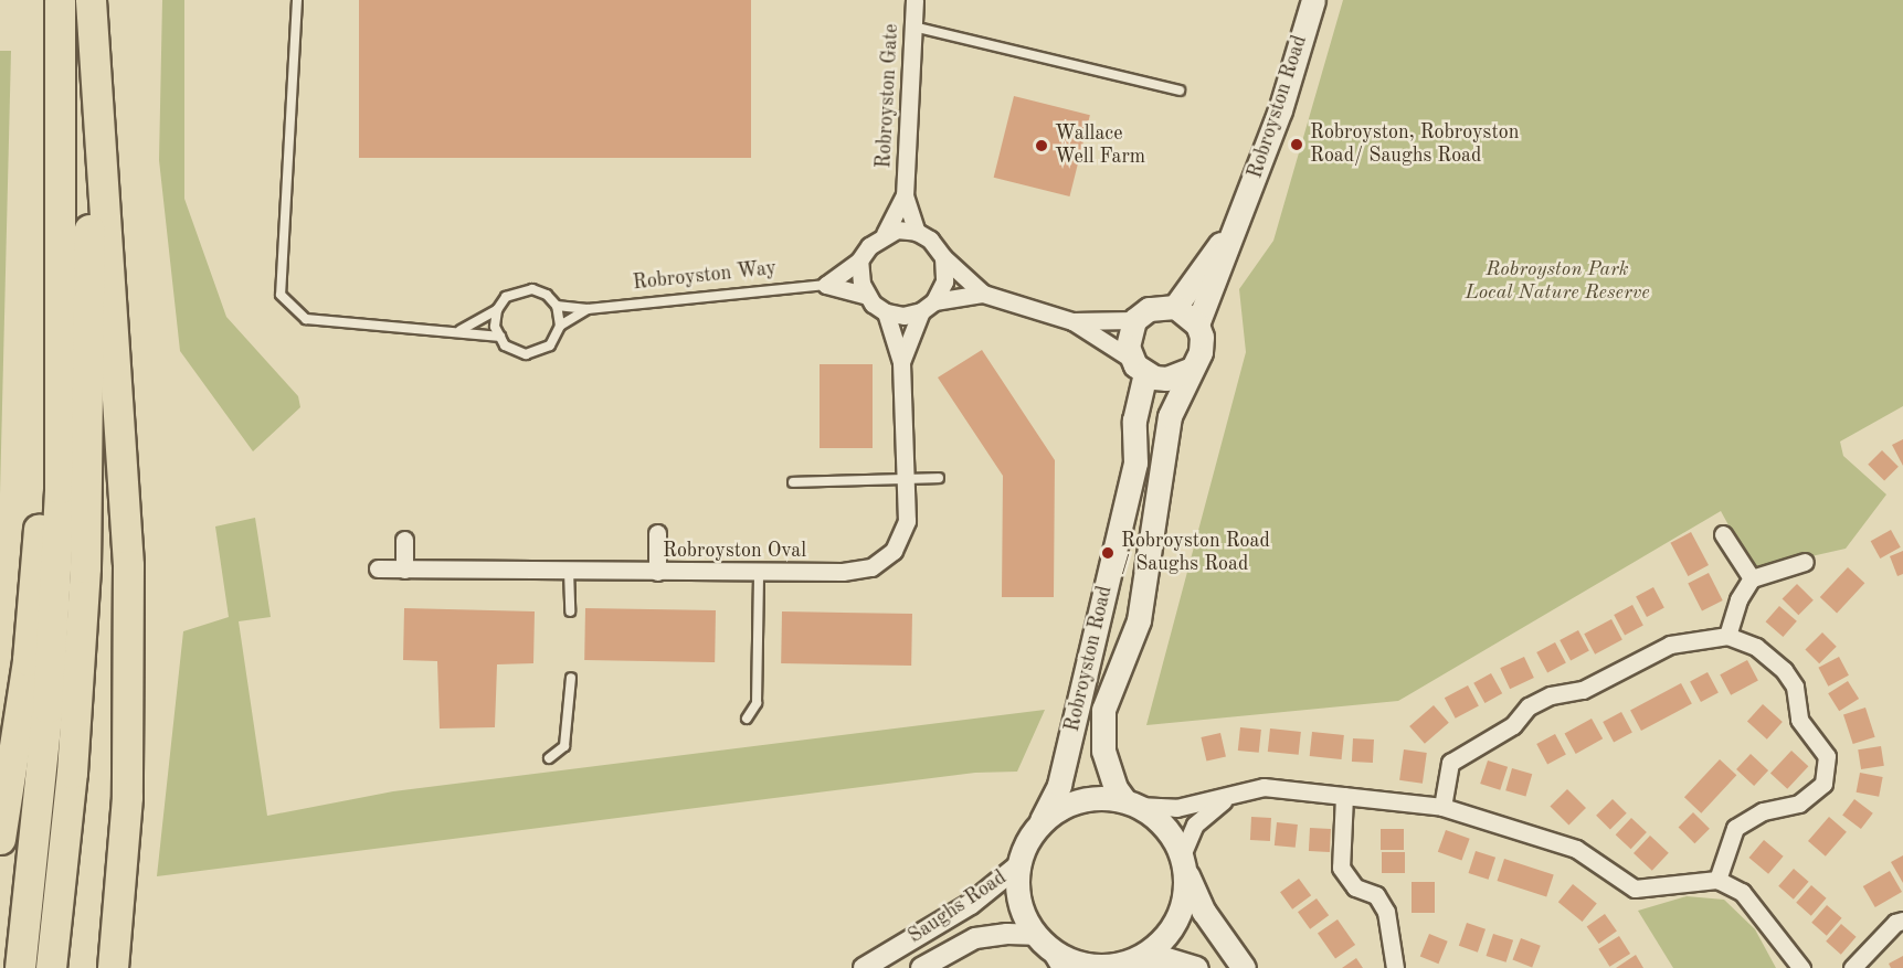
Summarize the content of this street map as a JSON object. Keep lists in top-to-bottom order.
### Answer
{
  "streets": {
    "main road": ["Robroyston Road"],
    "street": ["Robroyston Gate", "Robroyston Oval", "Saughs Road"],
    "lane": ["Robroyston Way"]
  },
  "crossings": [
    ["Robroyston Road", "Saughs Road"]
  ],
  "parks": ["Robroyston Park Local Nature Reserve"],
  "places": ["Robroyston, Robroyston Road/ Saughs Road", "Wallace Well Farm", "Robroyston Road / Saughs Road"]
}
